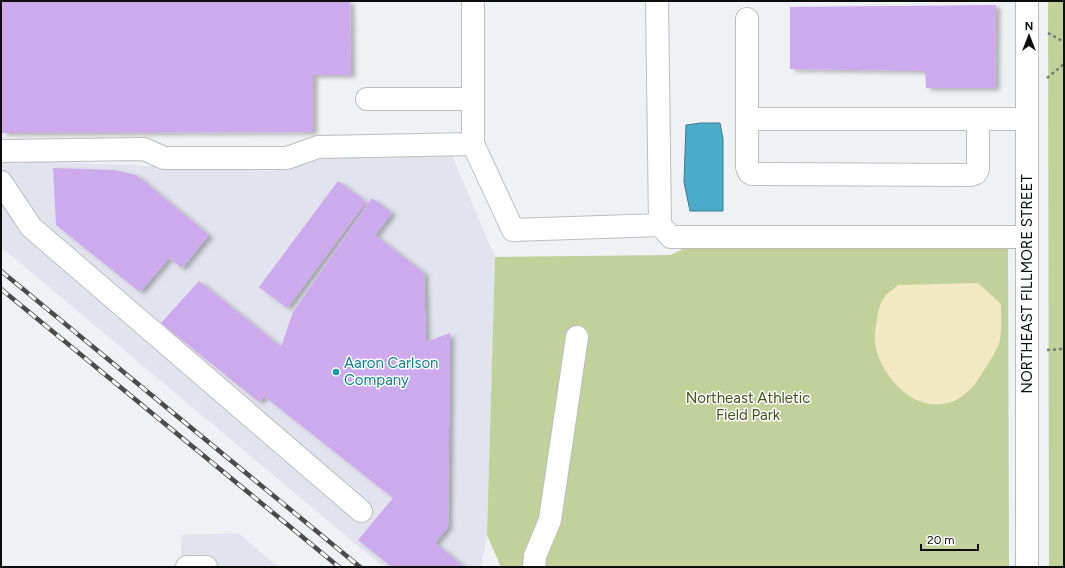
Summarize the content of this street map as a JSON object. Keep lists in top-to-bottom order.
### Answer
{
  "streets": {
    "street": ["NORTHEAST FILLMORE STREET"]
  },
  "parks": ["Northeast Athletic Field Park"],
  "places": ["Aaron Carlson Company"],
  "scale_bar": "20 m",
  "north": "top"
}
